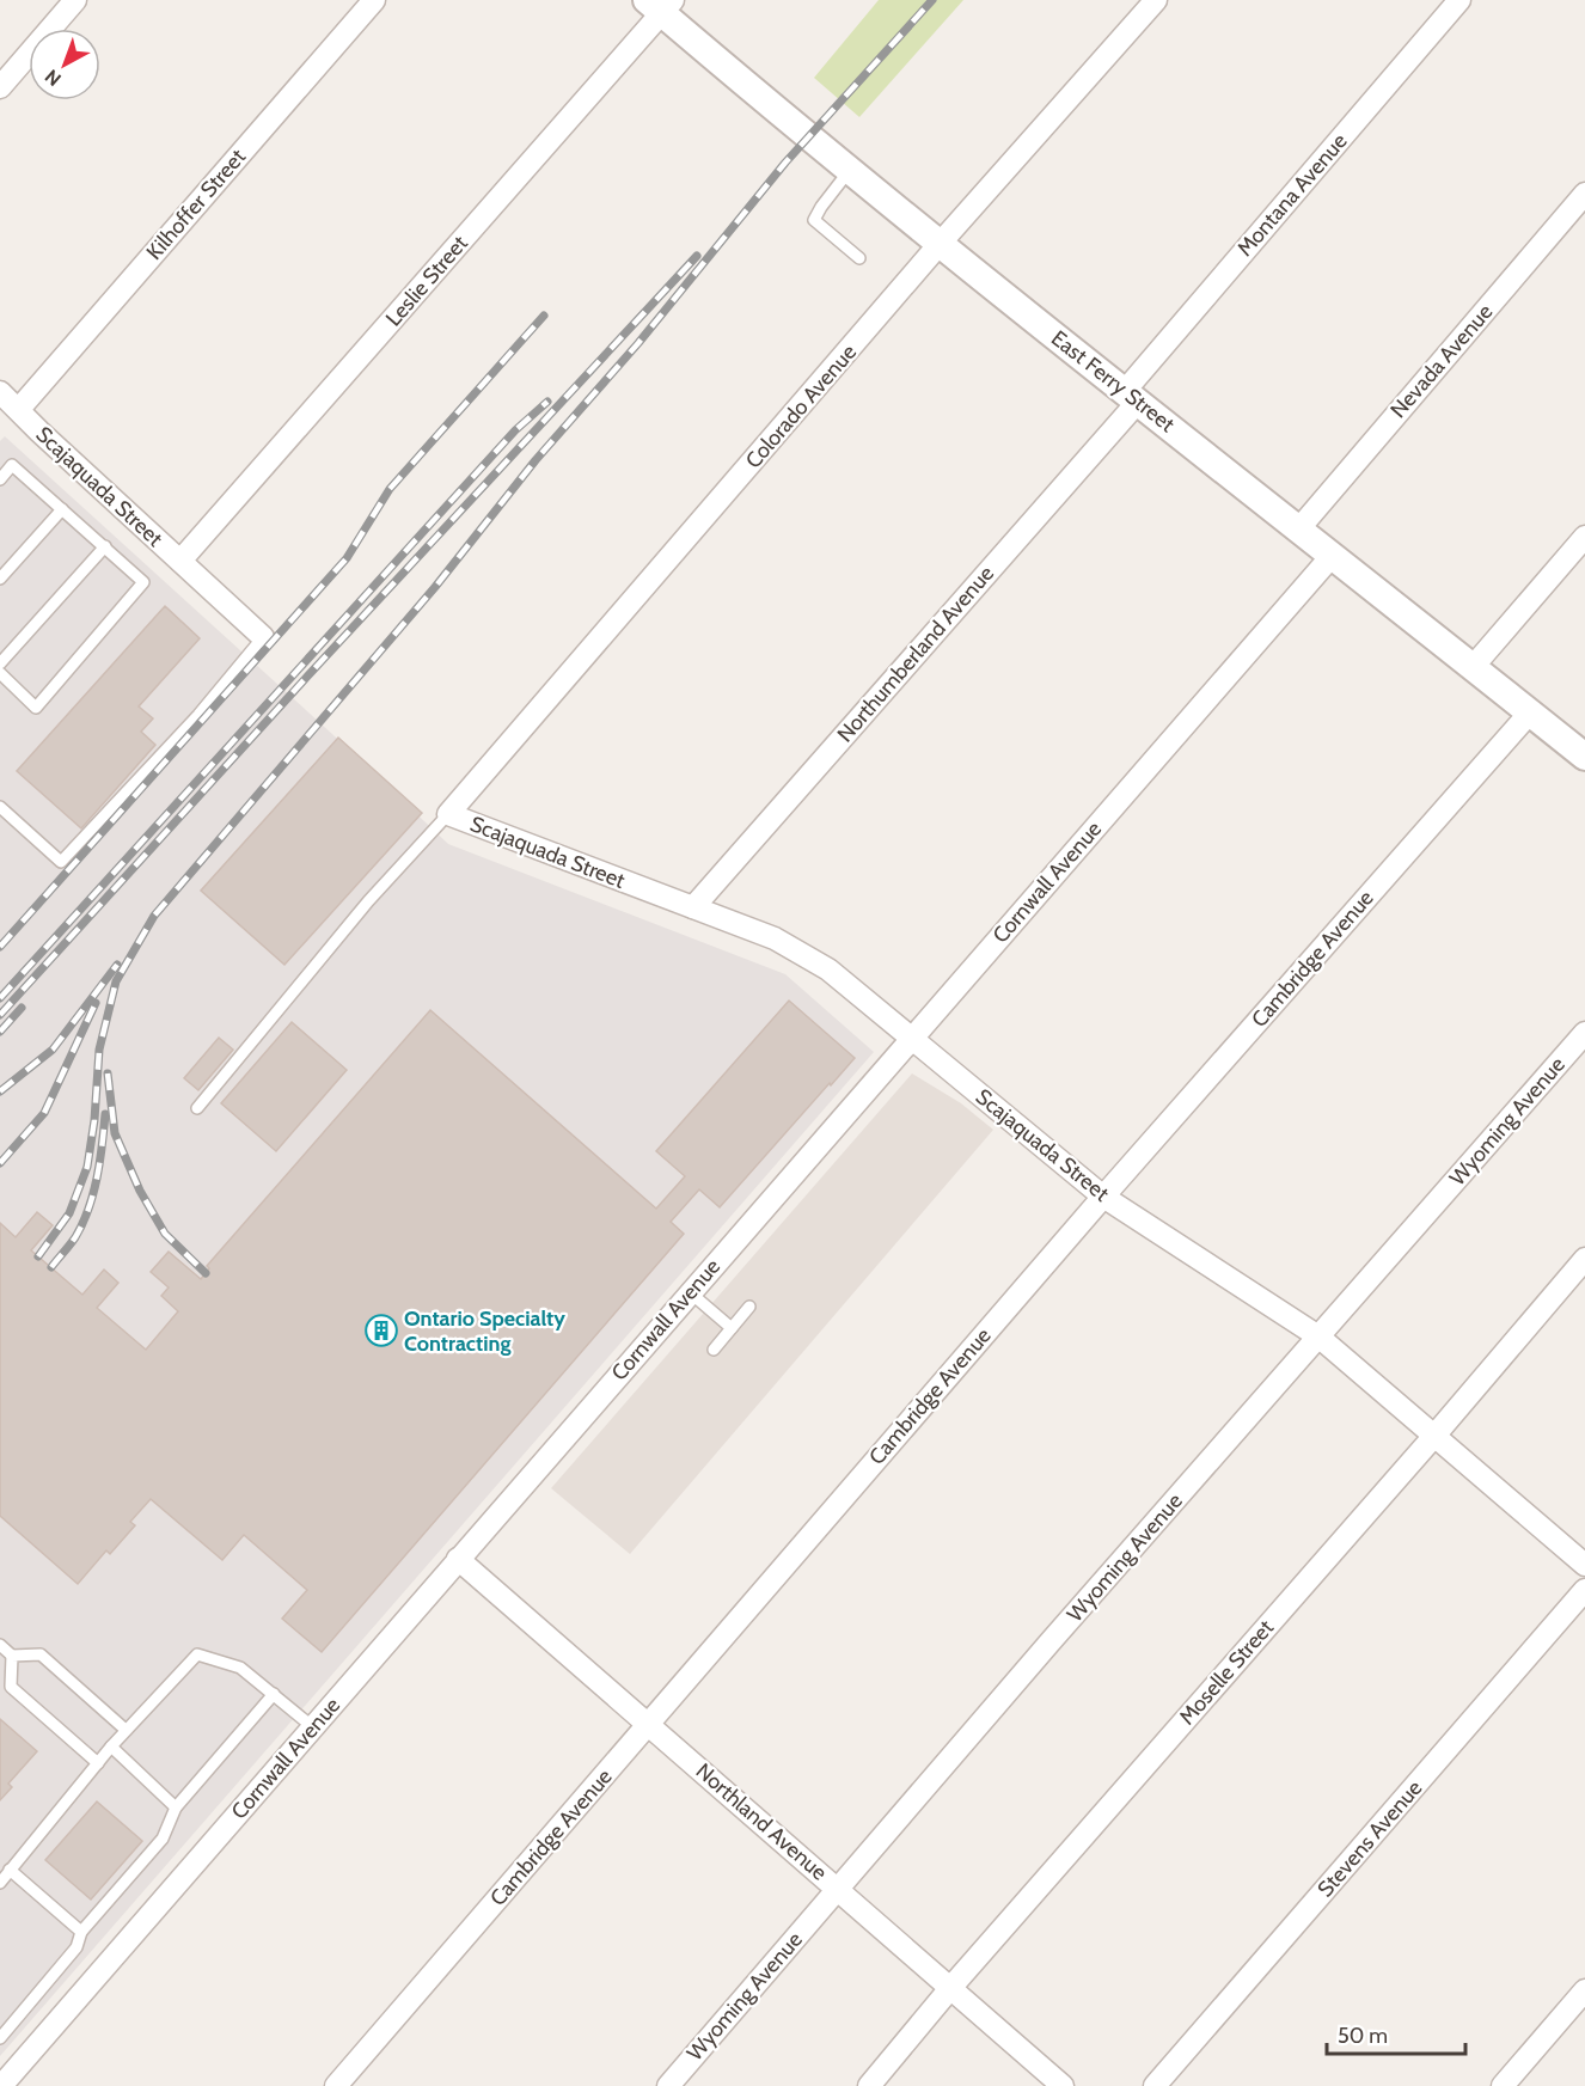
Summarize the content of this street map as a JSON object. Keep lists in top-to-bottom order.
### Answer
{
  "streets": {
    "street": [
      "Montana Avenue",
      "Kilhoffer Street",
      "Leslie Street",
      "Nevada Avenue",
      "East Ferry Street",
      "Colorado Avenue",
      "Scajaquada Street",
      "Northumberland Avenue",
      "Cornwall Avenue",
      "Cambridge Avenue",
      "Wyoming Avenue",
      "Moselle Street",
      "Northland Avenue",
      "Stevens Avenue"
    ]
  },
  "crossings": [
    ["Montana Avenue", "East Ferry Street"],
    ["Montana Avenue", "Northumberland Avenue"],
    ["Kilhoffer Street", "Scajaquada Street"],
    ["Leslie Street", "East Ferry Street"],
    ["Leslie Street", "Scajaquada Street"],
    ["Nevada Avenue", "East Ferry Street"],
    ["East Ferry Street", "Colorado Avenue"],
    ["East Ferry Street", "Northumberland Avenue"],
    ["East Ferry Street", "Cornwall Avenue"],
    ["East Ferry Street", "Cambridge Avenue"],
    ["Colorado Avenue", "Scajaquada Street"],
    ["Scajaquada Street", "Northumberland Avenue"],
    ["Scajaquada Street", "Cornwall Avenue"],
    ["Scajaquada Street", "Cambridge Avenue"],
    ["Scajaquada Street", "Wyoming Avenue"],
    ["Scajaquada Street", "Moselle Street"],
    ["Cornwall Avenue", "Northland Avenue"],
    ["Cambridge Avenue", "Northland Avenue"],
    ["Wyoming Avenue", "Northland Avenue"],
    ["Moselle Street", "Northland Avenue"]
  ],
  "places": {
    "building": ["Ontario Specialty Contracting"]
  },
  "scale_bar": "50 m",
  "north": "bottom left"
}
